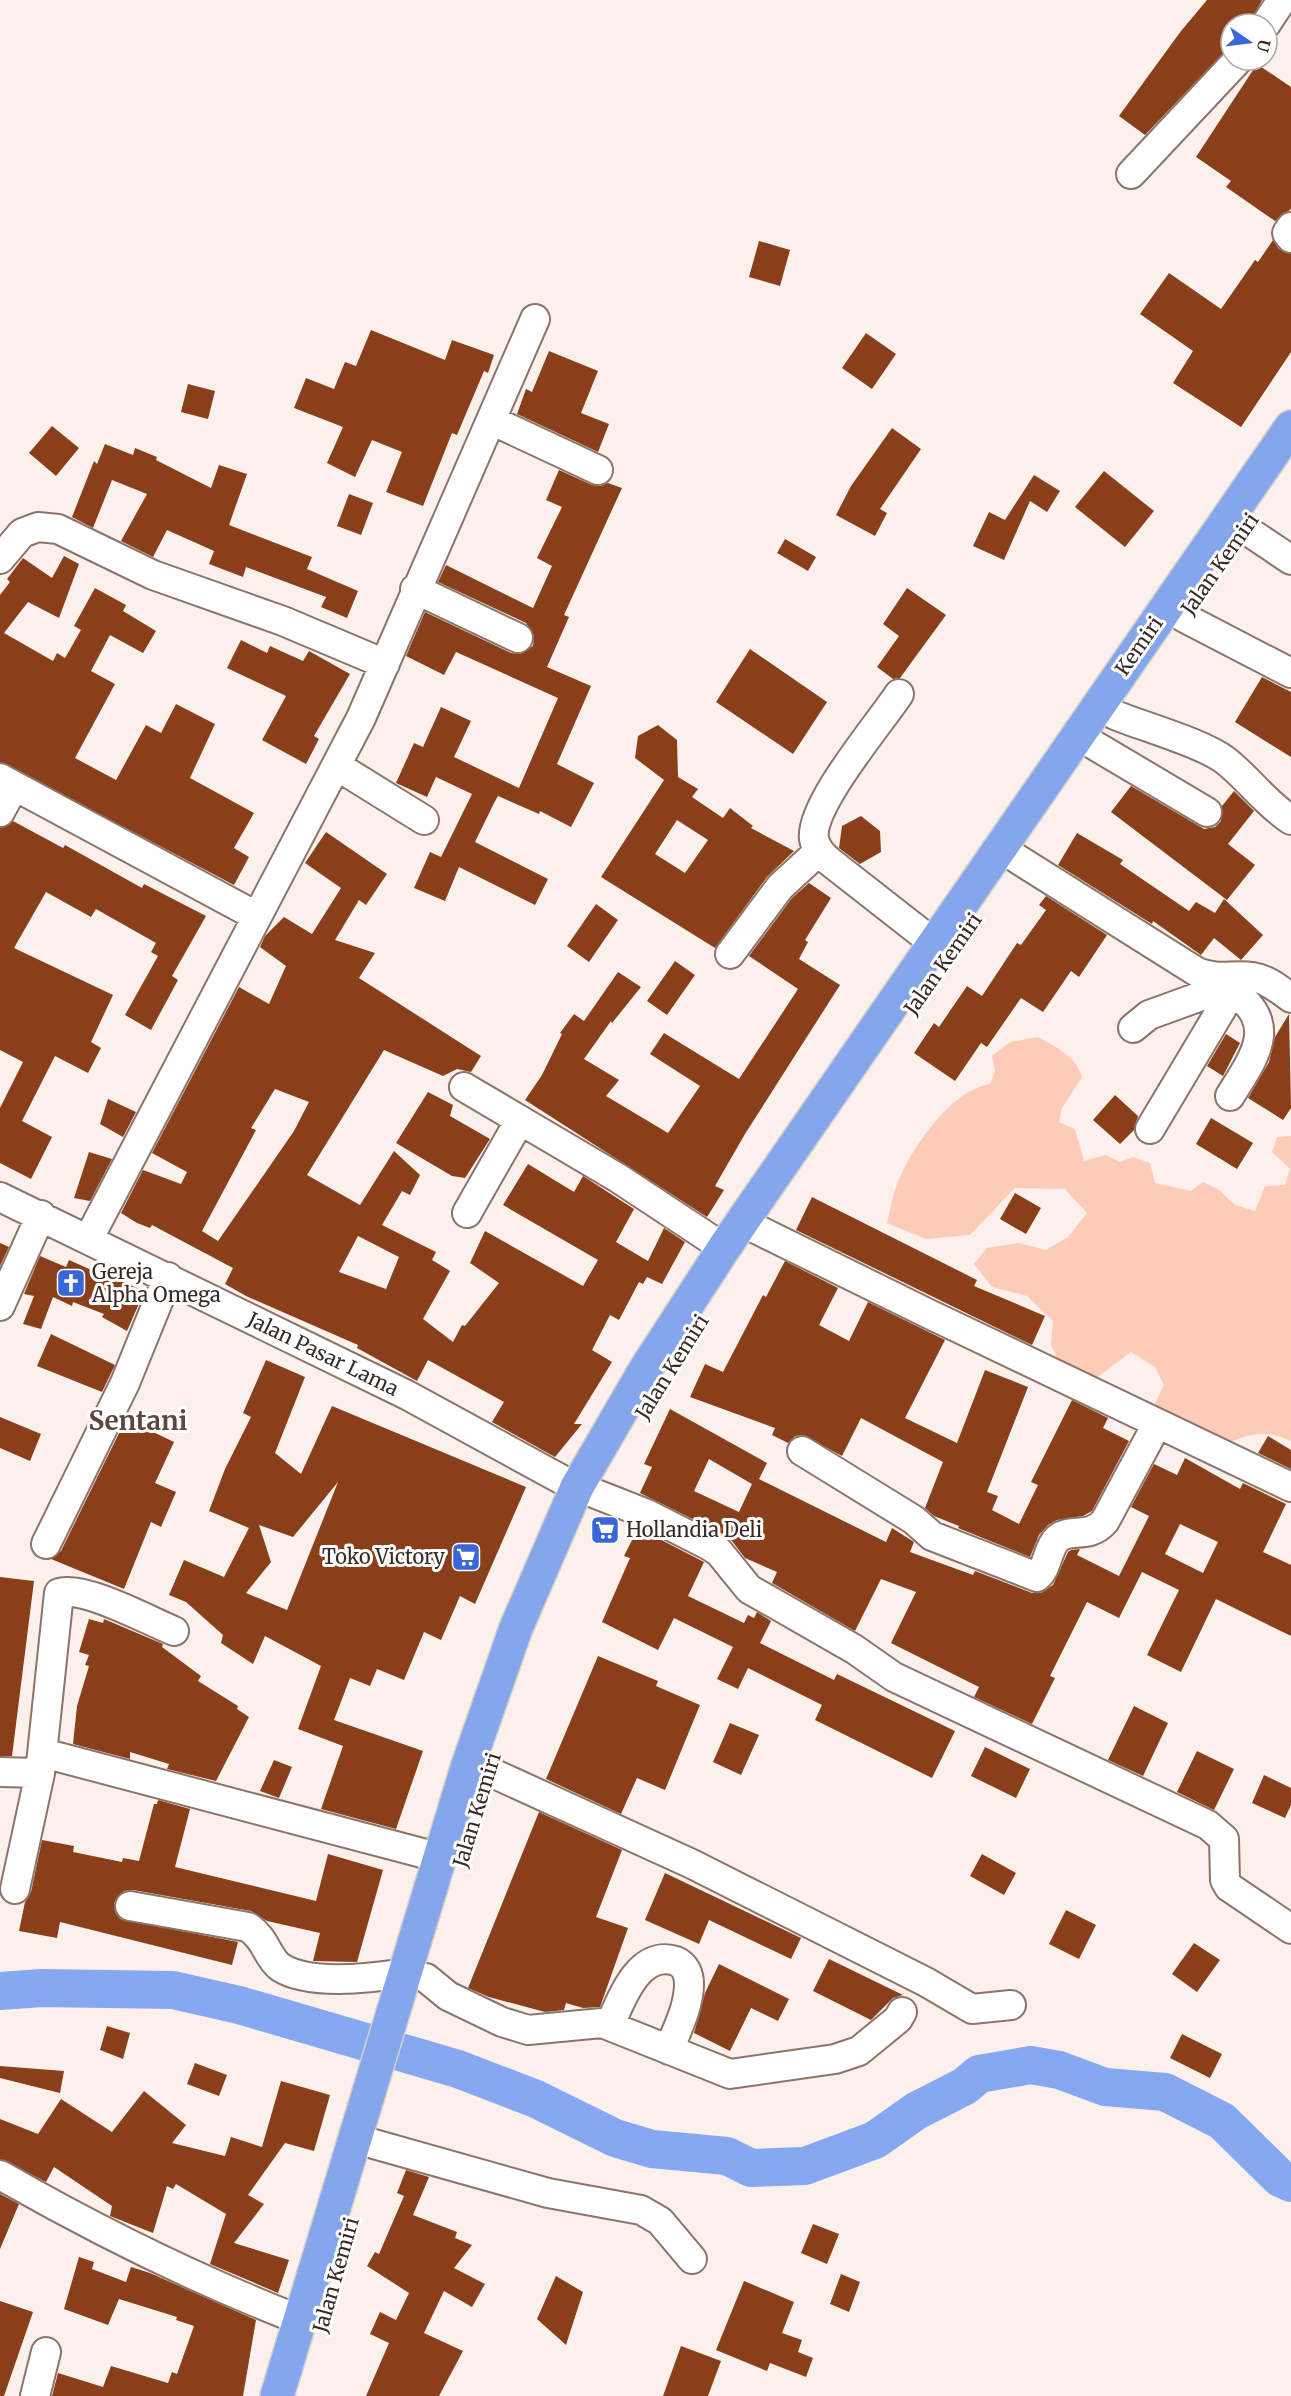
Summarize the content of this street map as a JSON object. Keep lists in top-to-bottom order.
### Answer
{
  "streets": {
    "highway": ["Jalan Kemiri", "Kemiri"],
    "street": ["Jalan Pasar Lama"]
  },
  "crossings": [
    ["Jalan Kemiri", "Kemiri"],
    ["Jalan Kemiri", "Jalan Pasar Lama"]
  ],
  "districts": ["Sentani"],
  "places": {
    "church": ["Gereja Alpha Omega"],
    "supermarket": ["Hollandia Deli", "Toko Victory"]
  },
  "north": "right"
}
